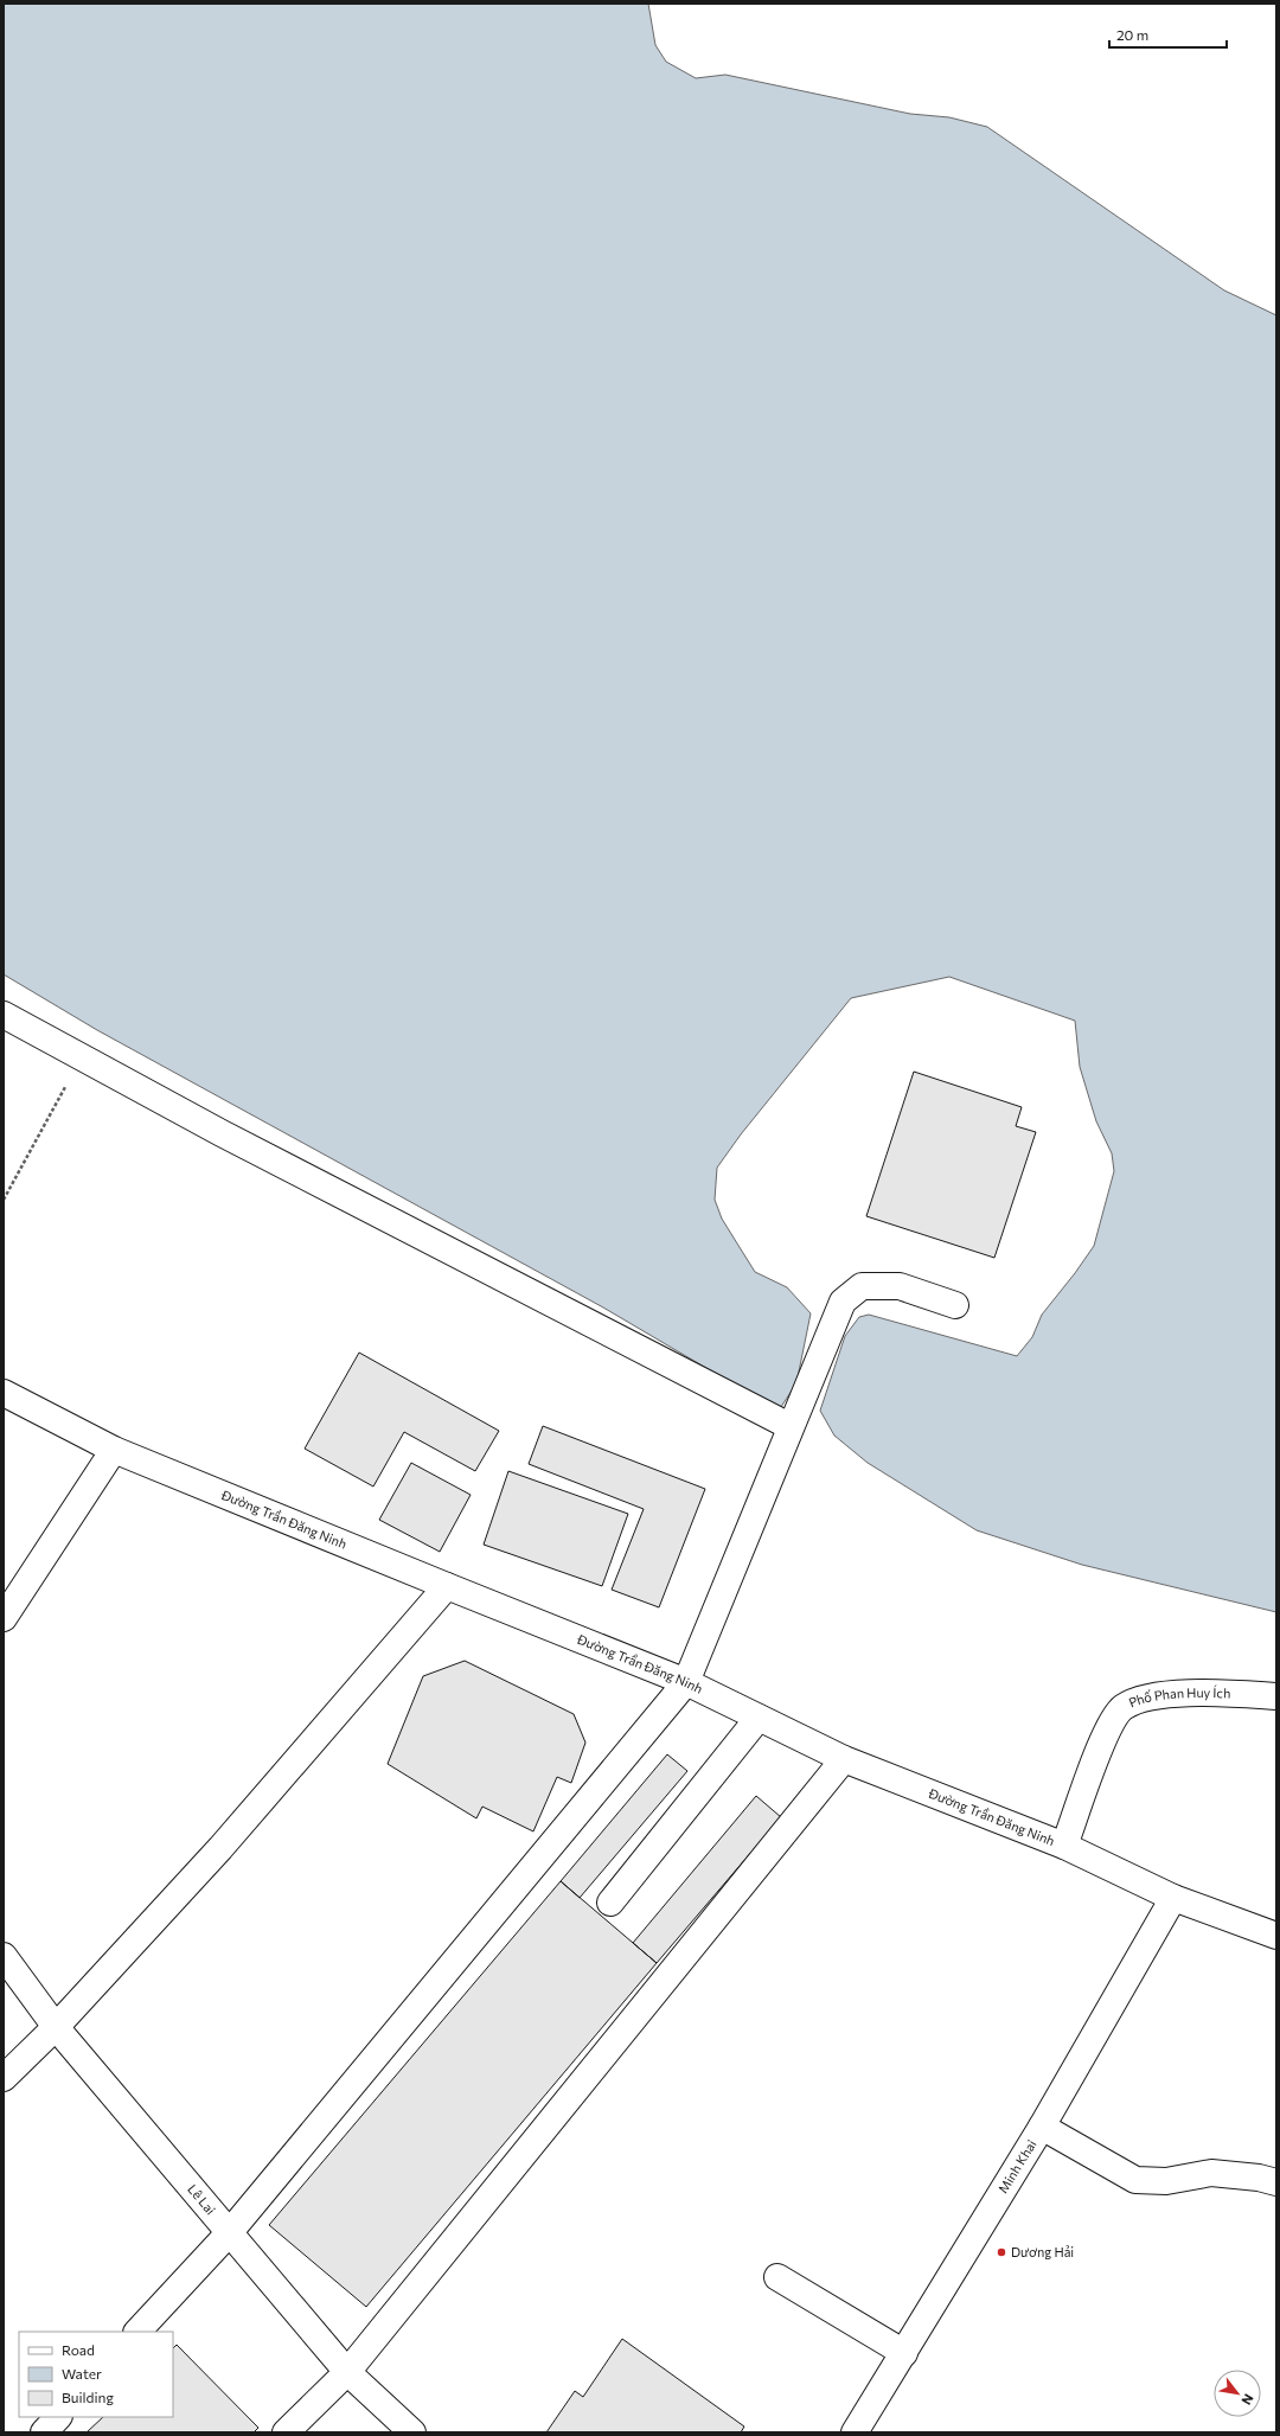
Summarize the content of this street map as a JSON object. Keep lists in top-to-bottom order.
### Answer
{
  "streets": {
    "street": [
      "Đường Trần Đăng Ninh",
      "Phố Phan Huy Ích",
      "Minh Khai",
      "Lê Lai"
    ]
  },
  "crossings": [
    ["Đường Trần Đăng Ninh", "Phố Phan Huy Ích"],
    ["Đường Trần Đăng Ninh", "Minh Khai"]
  ],
  "places": ["Dương Hải"],
  "legend": ["Road", "Water", "Building"],
  "scale_bar": "20 m",
  "north": "bottom right"
}
